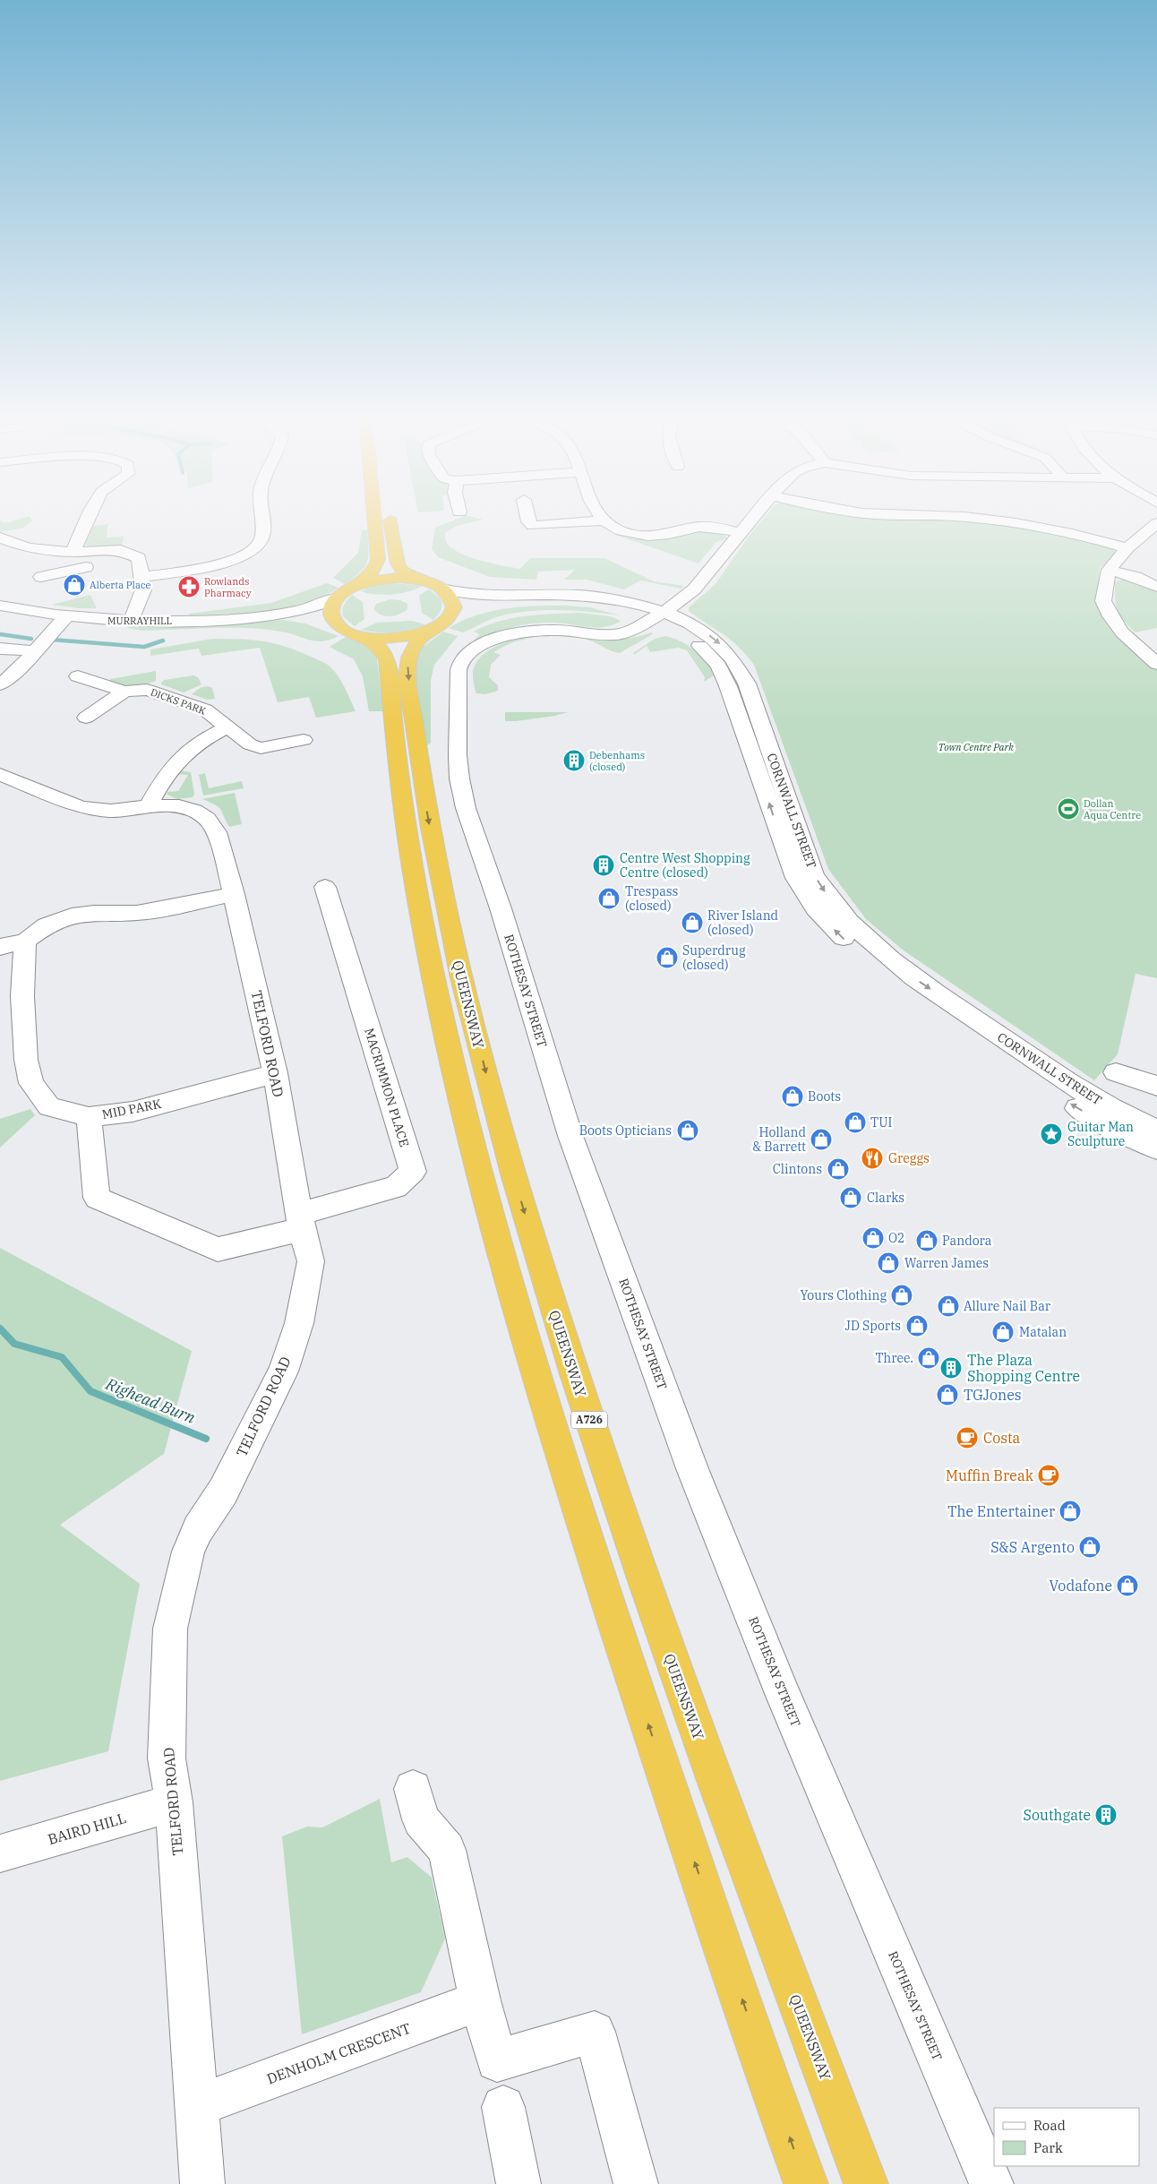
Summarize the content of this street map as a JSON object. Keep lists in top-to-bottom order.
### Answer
{
  "streets": {
    "highway": ["QUEENSWAY", "A726"],
    "street": [
      "MURRAYHILL",
      "DICKS PARK",
      "CORNWALL STREET",
      "ROTHESAY STREET",
      "TELFORD ROAD",
      "MACRIMMON PLACE",
      "MID PARK",
      "BAIRD HILL",
      "DENHOLM CRESCENT"
    ]
  },
  "crossings": [
    ["MURRAYHILL", "QUEENSWAY"],
    ["MURRAYHILL", "A726"],
    ["CORNWALL STREET", "ROTHESAY STREET"],
    ["CORNWALL STREET", "A726"],
    ["QUEENSWAY", "A726"],
    ["TELFORD ROAD", "MACRIMMON PLACE"],
    ["TELFORD ROAD", "MID PARK"],
    ["TELFORD ROAD", "BAIRD HILL"],
    ["TELFORD ROAD", "DENHOLM CRESCENT"]
  ],
  "water": ["Righead Burn"],
  "parks": ["Town Centre Park"],
  "places": {
    "shop": [
      "Alberta Place",
      "Trespass (closed)",
      "River Island (closed)",
      "Superdrug (closed)",
      "Boots",
      "TUI",
      "Boots Opticians",
      "Holland & Barrett",
      "Clintons",
      "Clarks",
      "O2",
      "Pandora",
      "Warren James",
      "Yours Clothing",
      "Allure Nail Bar",
      "JD Sports",
      "Matalan",
      "Three.",
      "TGJones",
      "The Entertainer",
      "S&S Argento",
      "Vodafone"
    ],
    "pharmacy": ["Rowlands Pharmacy"],
    "building": [
      "Debenhams (closed)",
      "Centre West Shopping Centre (closed)",
      "The Plaza Shopping Centre",
      "Southgate"
    ],
    "sports": ["Dollan Aqua Centre"],
    "place": ["Guitar Man Sculpture"],
    "restaurant": ["Greggs"],
    "cafe": ["Costa", "Muffin Break"]
  },
  "legend": ["Road", "Park"]
}
